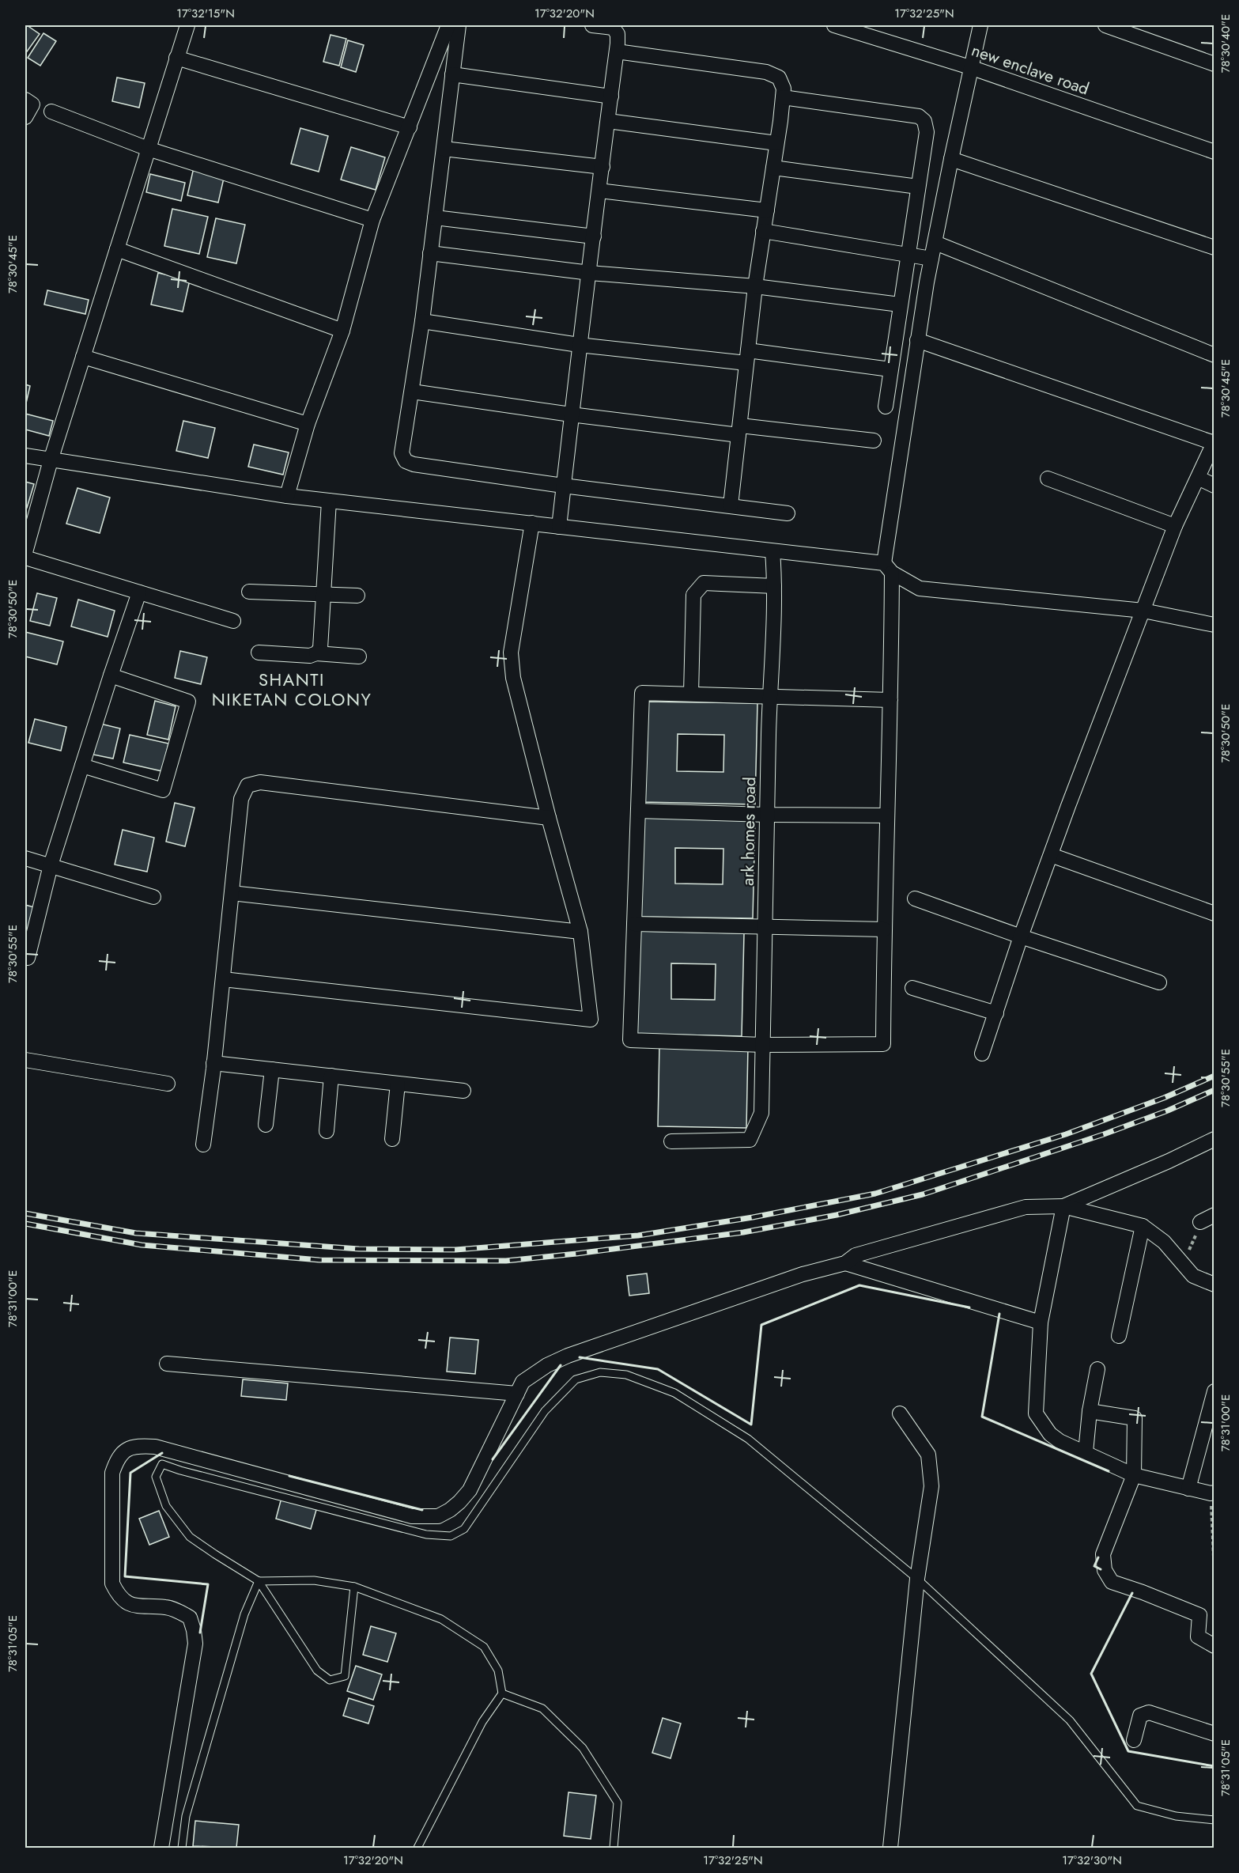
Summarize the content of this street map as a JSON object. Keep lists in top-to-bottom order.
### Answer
{
  "streets": {
    "street": ["new enclave road", "ark homes road"]
  },
  "districts": ["SHANTI NIKETAN COLONY"],
  "coordinates": [
    "17°32'15\"N",
    "17°32'20\"N",
    "17°32'25\"N",
    "78°30'40\"E",
    "78°30'45\"E",
    "78°30'50\"E",
    "78°30'55\"E",
    "78°31'00\"E",
    "78°31'05\"E",
    "17°32'30\"N"
  ]
}
